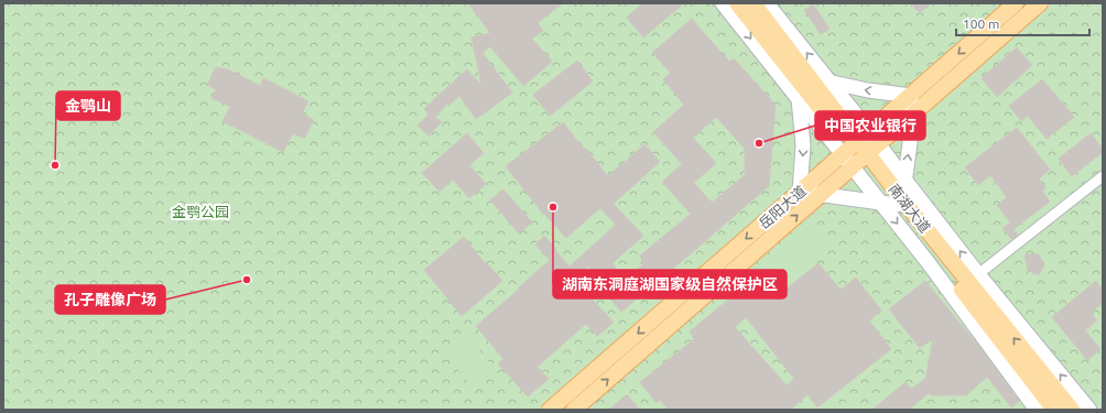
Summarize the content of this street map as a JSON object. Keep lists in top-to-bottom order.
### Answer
{
  "streets": {
    "main road": ["岳阳大道", "南湖大道"]
  },
  "crossings": [
    ["岳阳大道", "南湖大道"]
  ],
  "parks": ["金鹗公园"],
  "places": [
    "中国农业银行",
    "金鹗山",
    "湖南东洞庭湖国家级自然保护区",
    "孔子雕像广场"
  ],
  "scale_bar": "100 m"
}
